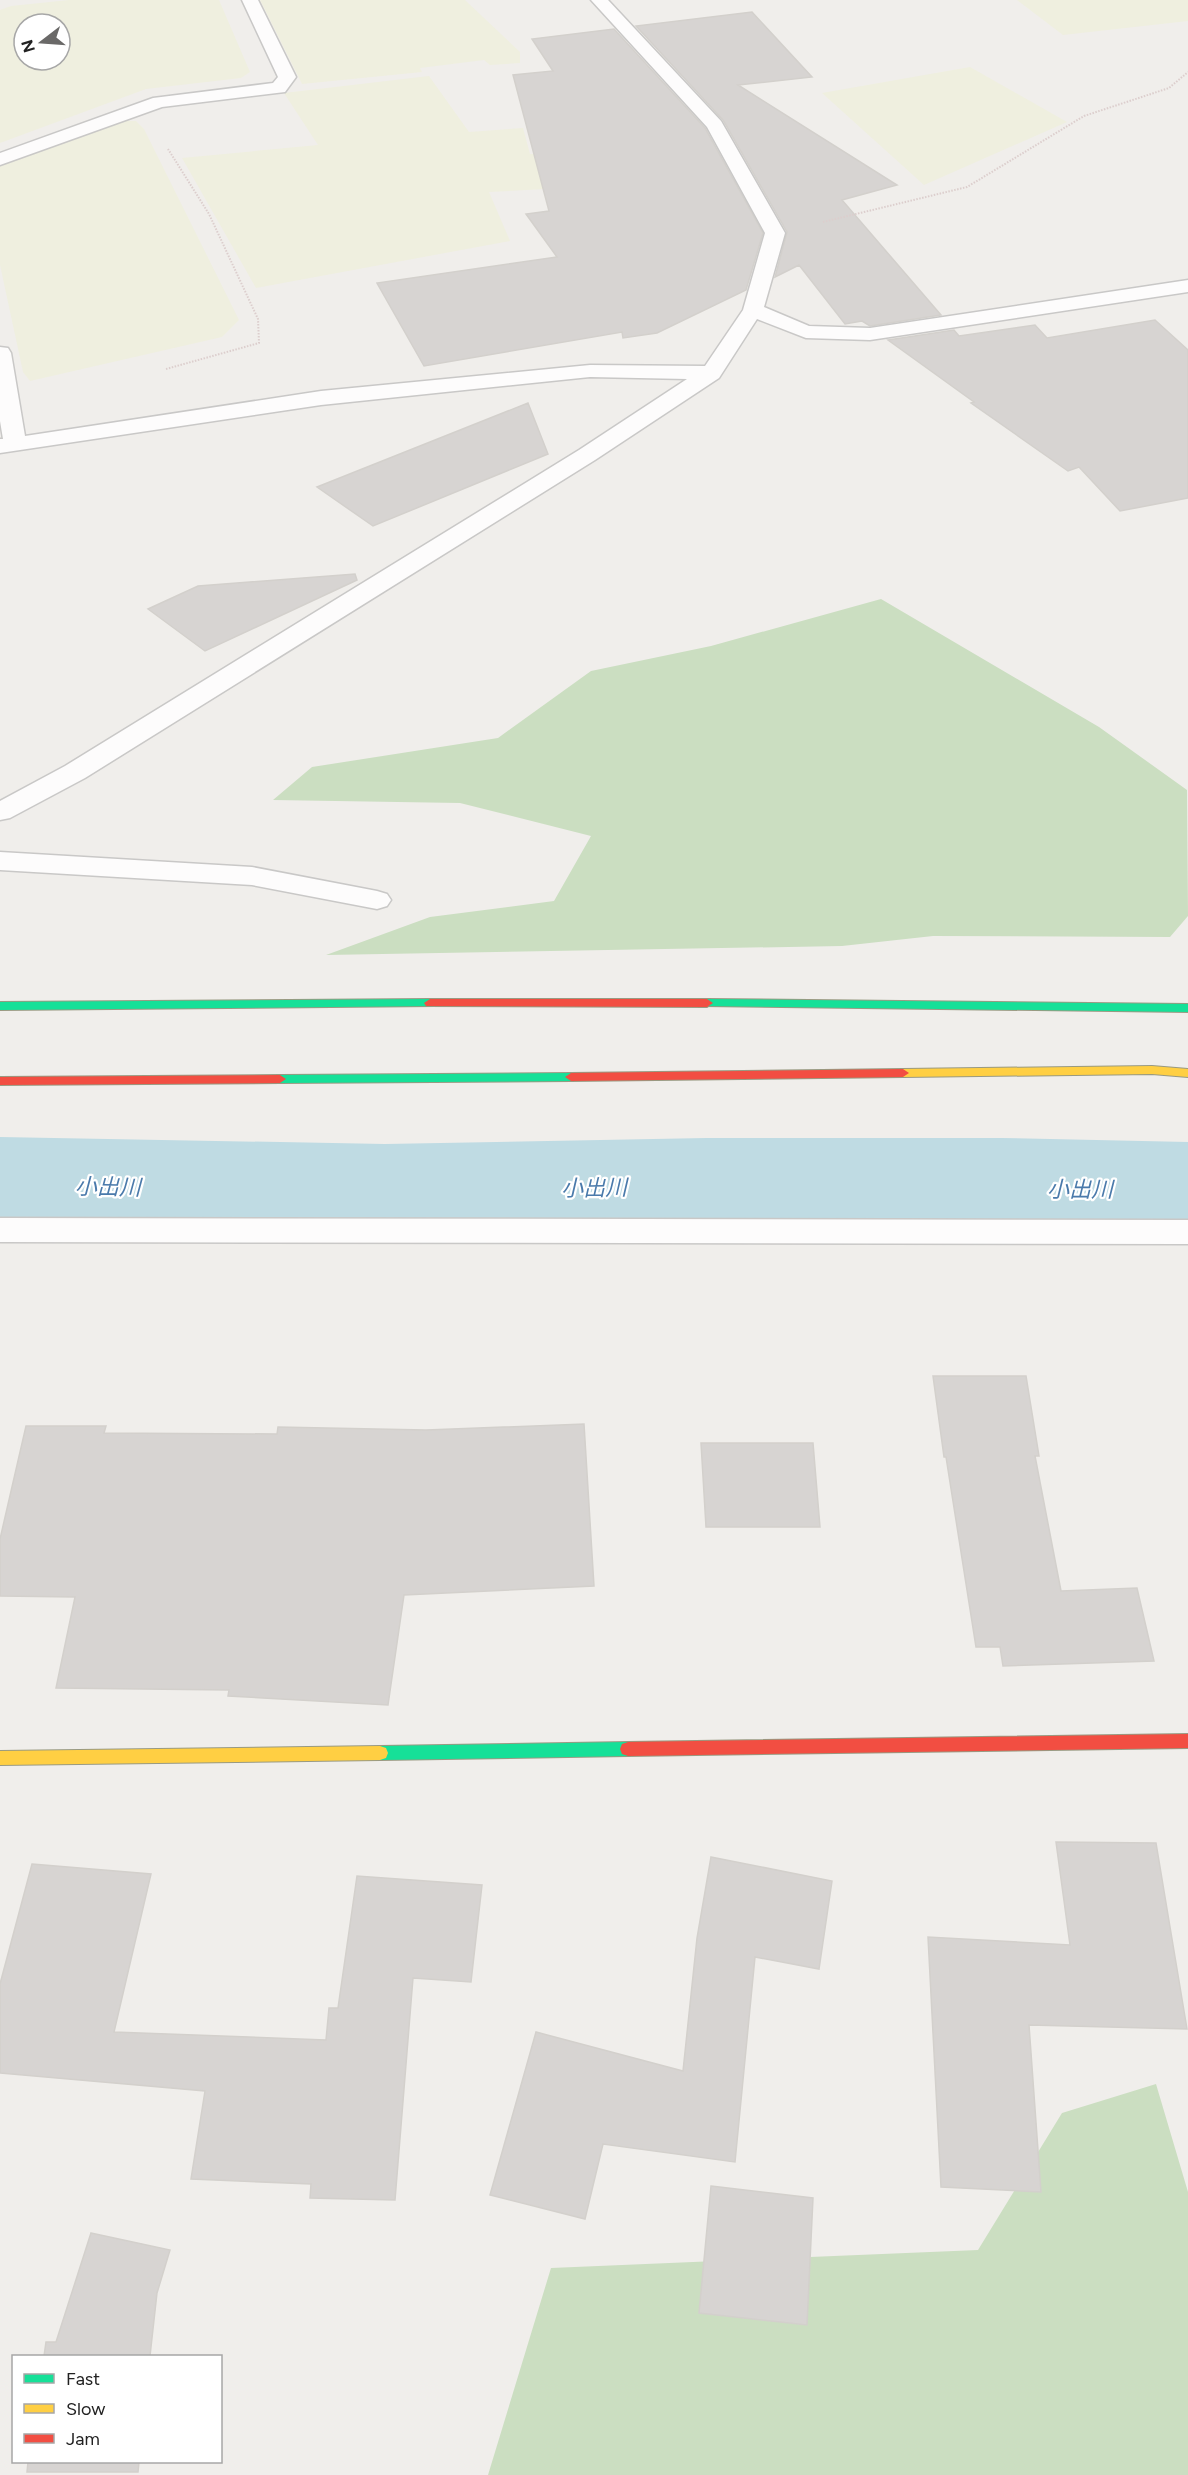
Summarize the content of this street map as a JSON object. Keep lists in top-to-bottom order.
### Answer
{
  "water": ["小出川"],
  "legend": ["Fast", "Slow", "Jam"],
  "north": "left"
}
